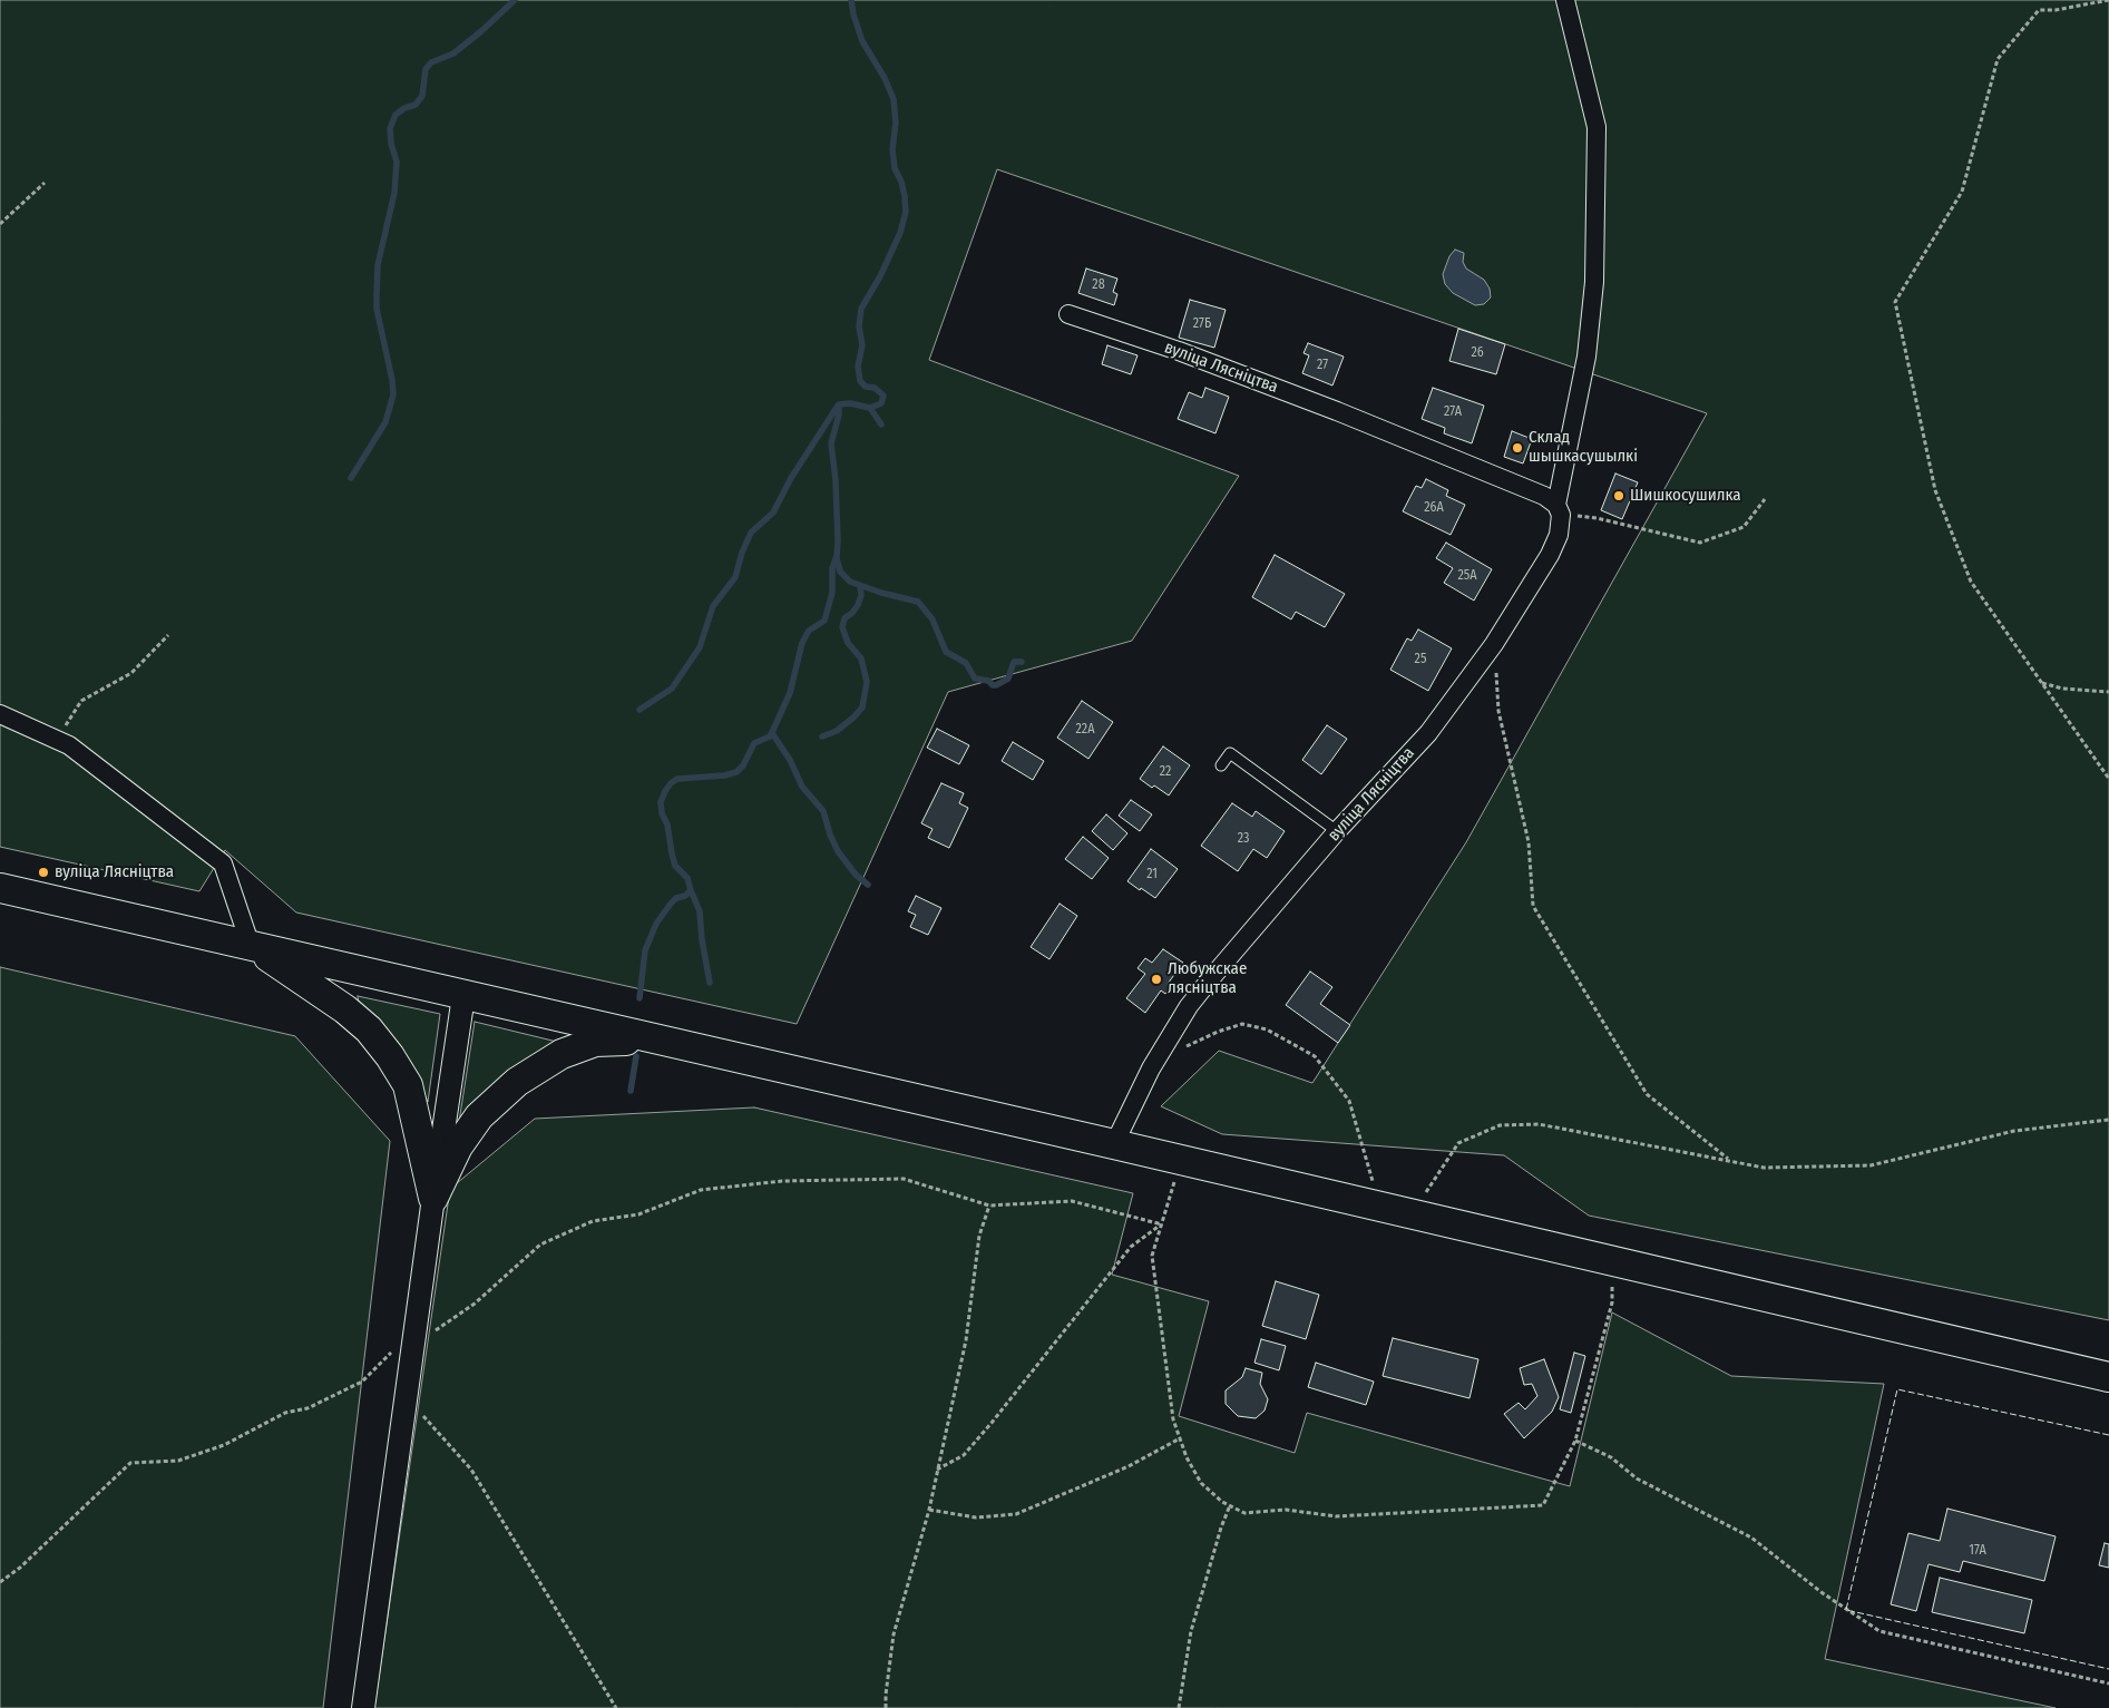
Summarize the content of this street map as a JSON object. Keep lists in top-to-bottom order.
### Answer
{
  "streets": {
    "street": ["вуліца Лясніцтва"]
  },
  "places": [
    "Склад шышкасушылкі",
    "Шишкосушилка",
    "вуліца Лясніцтва",
    "Любужскае лясніцтва"
  ],
  "house_numbers": [
    "28",
    "27Б",
    "26",
    "27",
    "27А",
    "26А",
    "25А",
    "25",
    "22А",
    "22",
    "23",
    "21",
    "17А"
  ]
}
